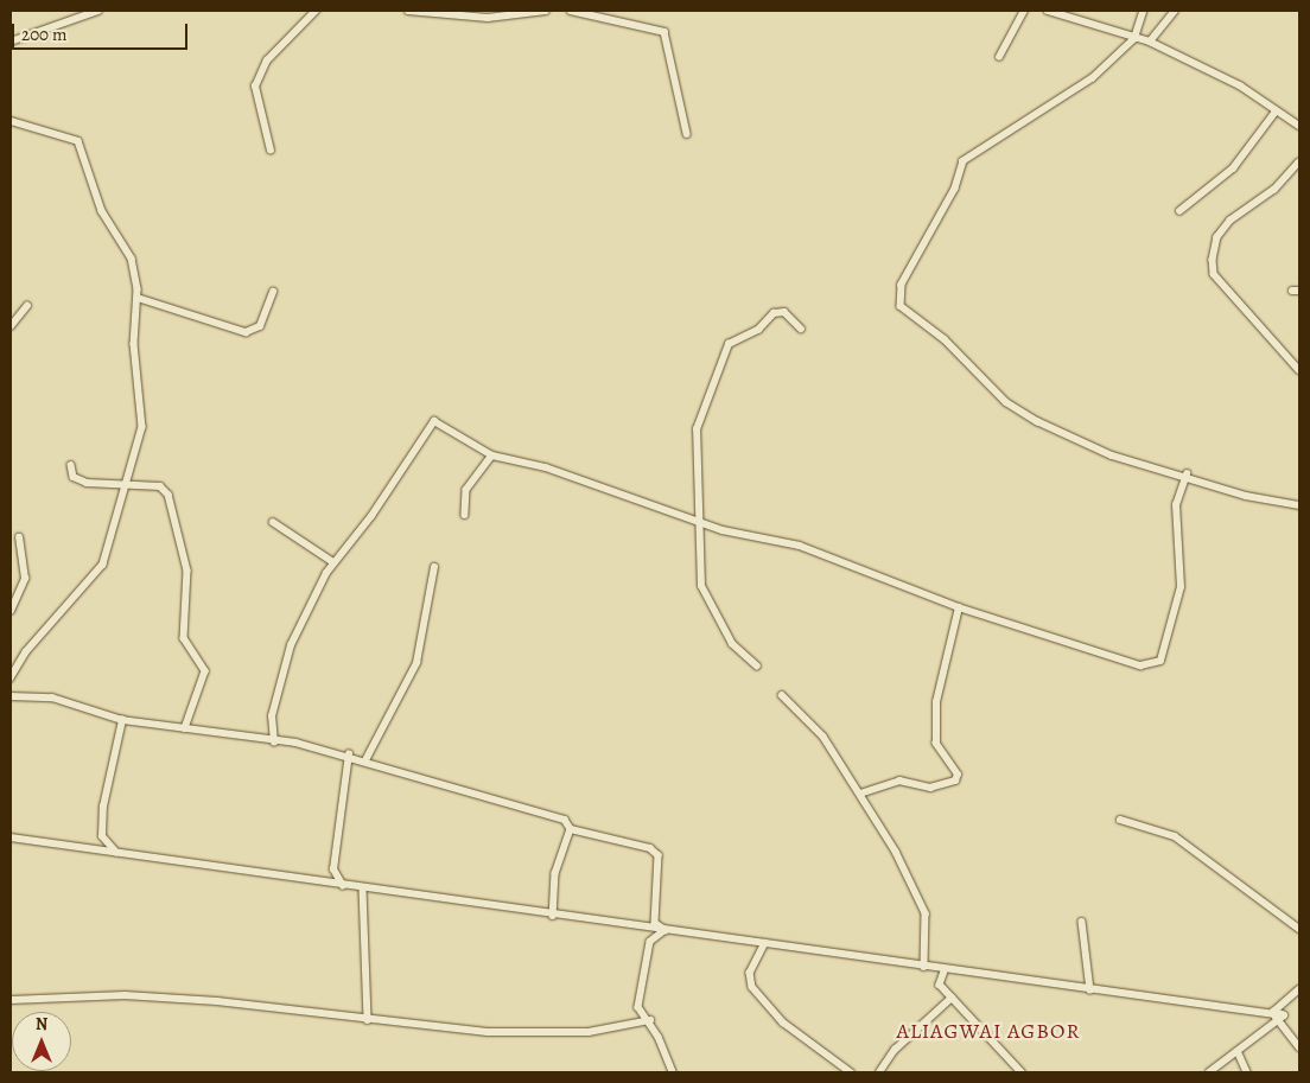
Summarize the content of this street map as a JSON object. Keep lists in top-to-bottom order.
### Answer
{
  "districts": ["ALIAGWAI AGBOR"],
  "scale_bar": "200 m",
  "north": "top"
}
